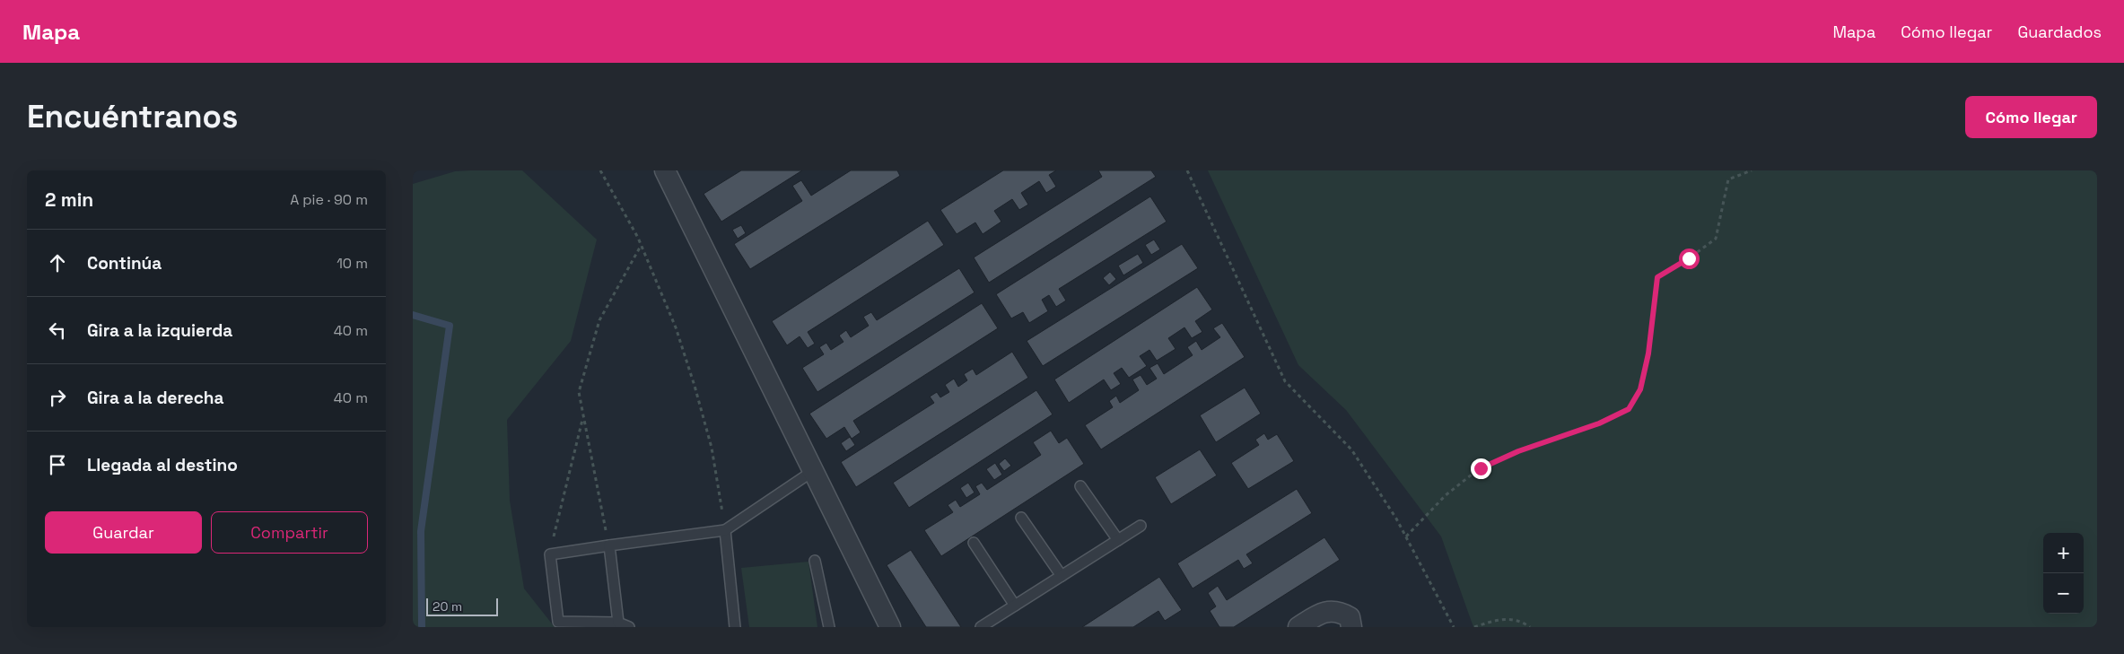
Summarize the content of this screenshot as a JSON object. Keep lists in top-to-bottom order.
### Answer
{
  "scale_bar": "20 m",
  "page": {
    "header": "Mapa",
    "nav": ["Mapa", "Cómo llegar", "Guardados"],
    "buttons": [
      "Cómo llegar",
      ["Guardar", "Compartir"]
    ],
    "title": "Encuéntranos",
    "heading": ["2 min", "A pie · 90 m"],
    "list": [
      ["Continúa", "10 m"],
      ["Gira a la izquierda", "40 m"],
      ["Gira a la derecha", "40 m"],
      "Llegada al destino"
    ],
    "map_buttons": ["+", "−"],
    "scale": "20 m"
  }
}
